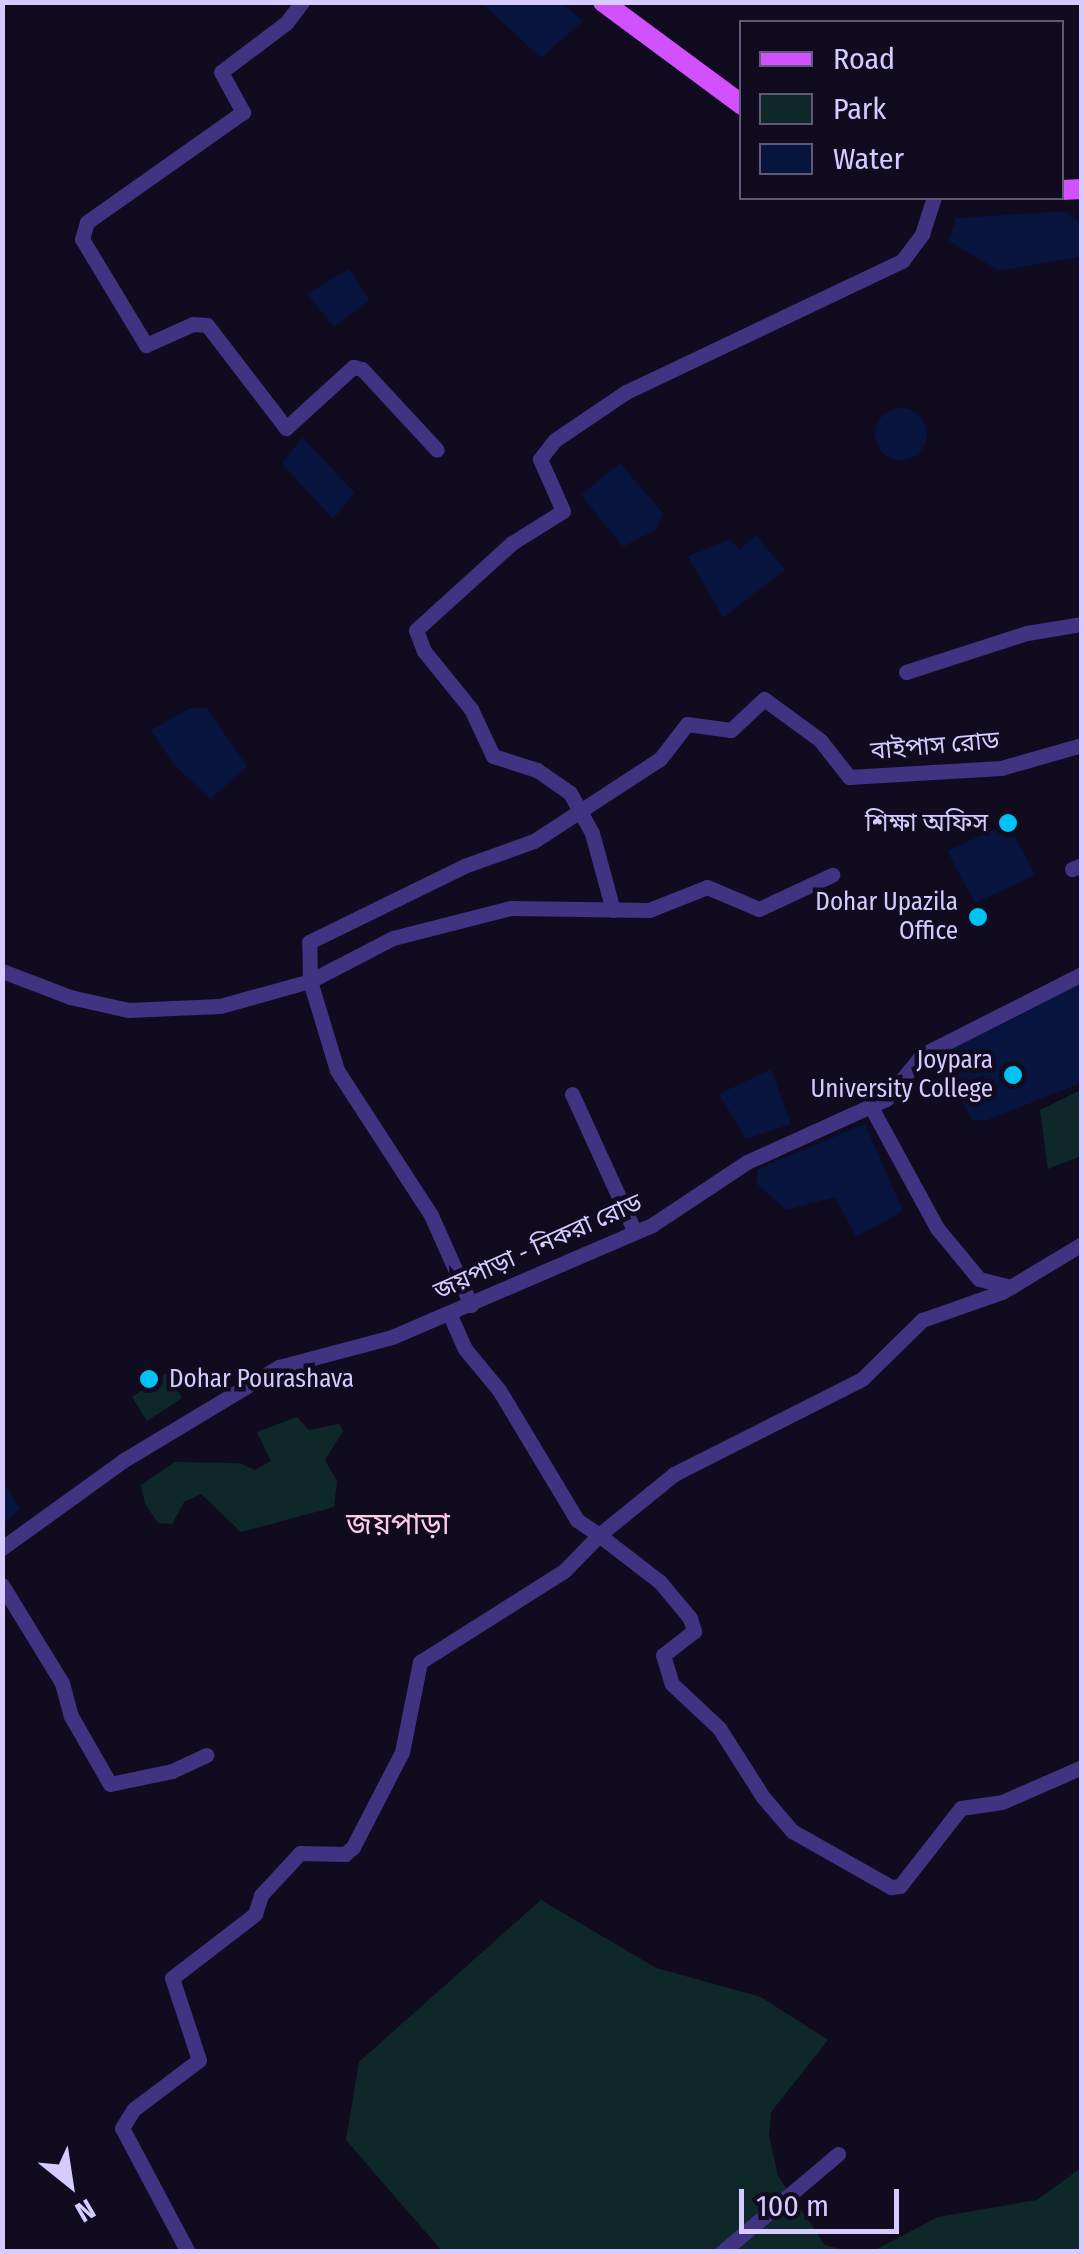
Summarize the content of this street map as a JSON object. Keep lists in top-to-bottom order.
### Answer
{
  "streets": {
    "street": ["বাইপাস রোড", "জয়পাড়া - নিকরা রোড"]
  },
  "districts": ["জয়পাড়া"],
  "places": [
    "শিক্ষা অফিস",
    "Dohar Upazila Office",
    "Joypara University College",
    "Dohar Pourashava"
  ],
  "legend": ["Road", "Park", "Water"],
  "scale_bar": "100 m",
  "north": "bottom right"
}
